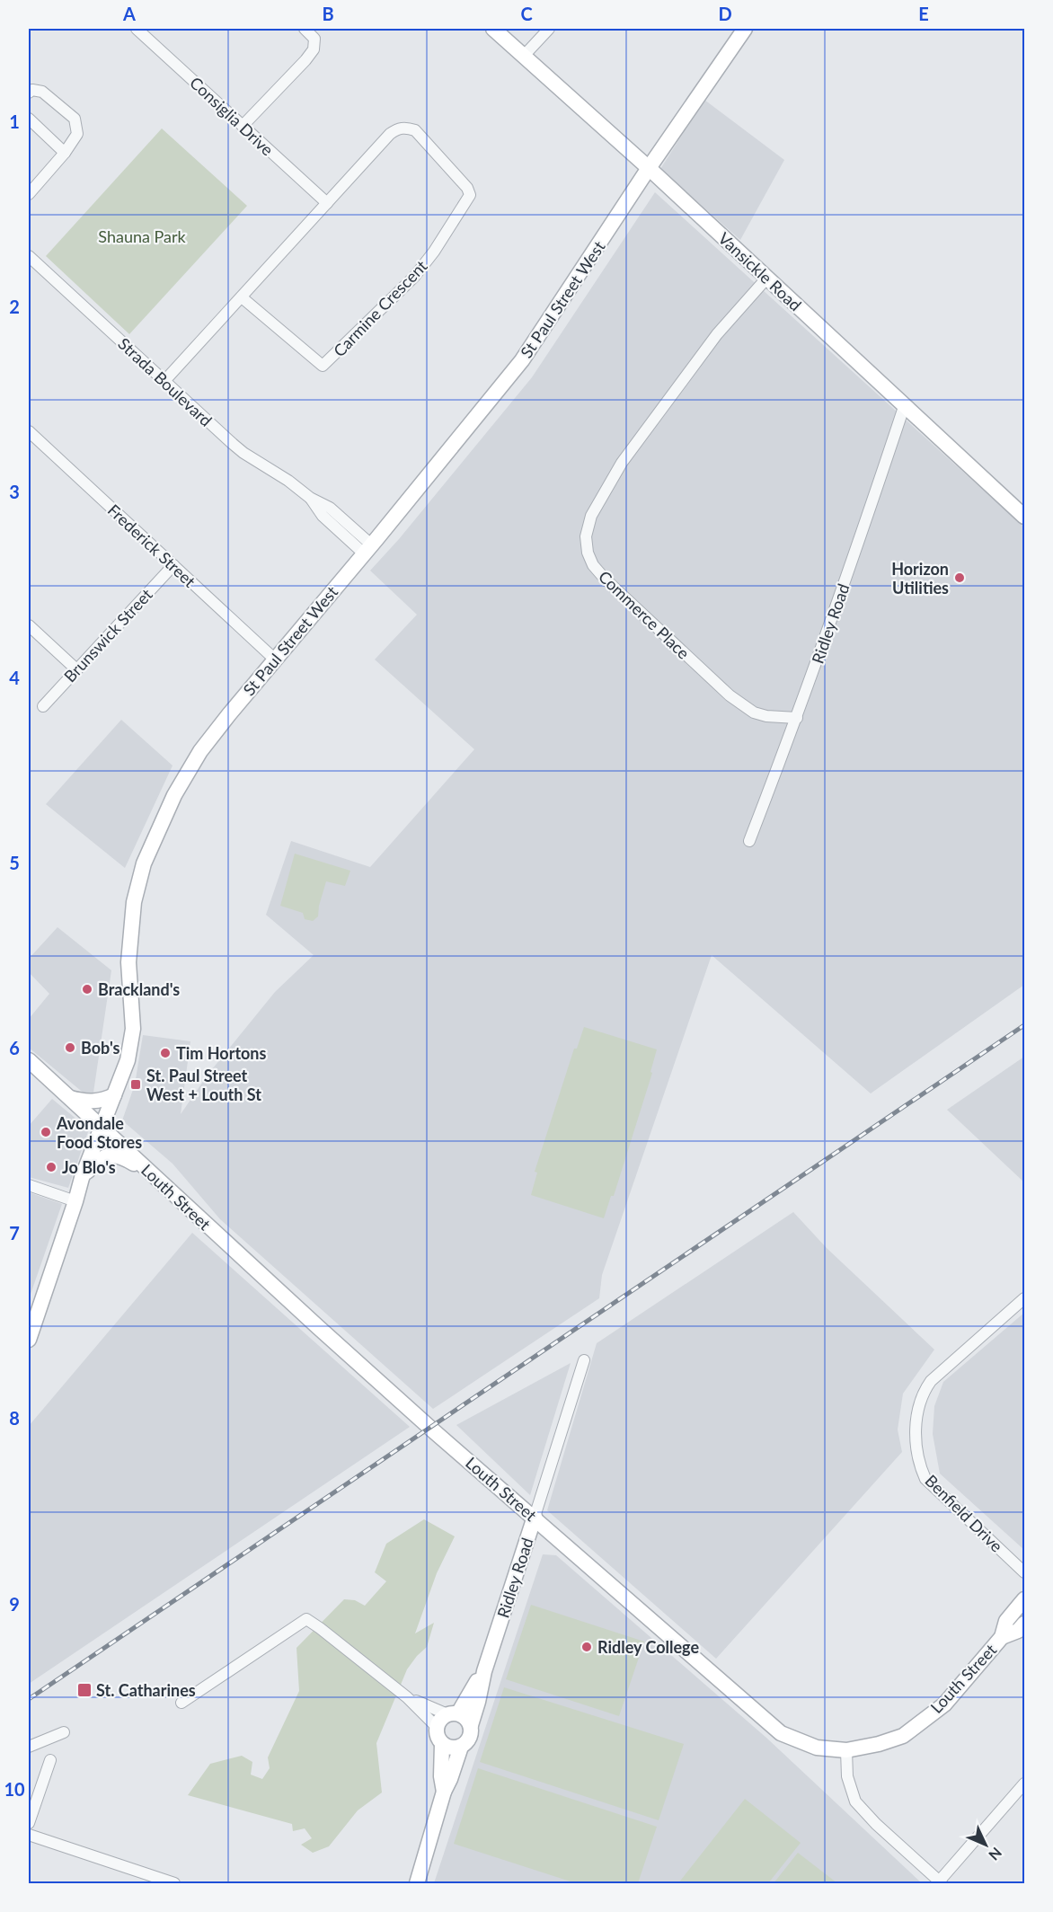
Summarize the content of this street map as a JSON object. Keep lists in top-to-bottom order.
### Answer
{
  "streets": {
    "main road": [
      "Vansickle Road",
      "St Paul Street West",
      "Ridley Road",
      "Louth Street"
    ],
    "street": [
      "Consiglia Drive",
      "Carmine Crescent",
      "Strada Boulevard",
      "Frederick Street",
      "Commerce Place",
      "Brunswick Street",
      "Benfield Drive"
    ]
  },
  "crossings": [
    ["Consiglia Drive", "Carmine Crescent"],
    ["Vansickle Road", "St Paul Street West"],
    ["Vansickle Road", "Commerce Place"],
    ["Vansickle Road", "Ridley Road"],
    ["St Paul Street West", "Strada Boulevard"],
    ["St Paul Street West", "Frederick Street"],
    ["St Paul Street West", "Louth Street"],
    ["Carmine Crescent", "Strada Boulevard"],
    ["Frederick Street", "Brunswick Street"],
    ["Commerce Place", "Ridley Road"],
    ["Ridley Road", "Louth Street"]
  ],
  "parks": ["Shauna Park"],
  "places": {
    "other": [
      "Horizon Utilities",
      "Brackland's",
      "Bob's",
      "Tim Hortons",
      "Avondale Food Stores",
      "Jo Blo's",
      "Ridley College"
    ],
    "transit": ["St. Paul Street West + Louth St", "St. Catharines"]
  },
  "north": "bottom right",
  "grid": {
    "columns": [
      "A",
      "B",
      "C",
      "D",
      "E"
    ],
    "rows": [
      "1",
      "2",
      "3",
      "4",
      "5",
      "6",
      "7",
      "8",
      "9",
      "10"
    ]
  }
}
